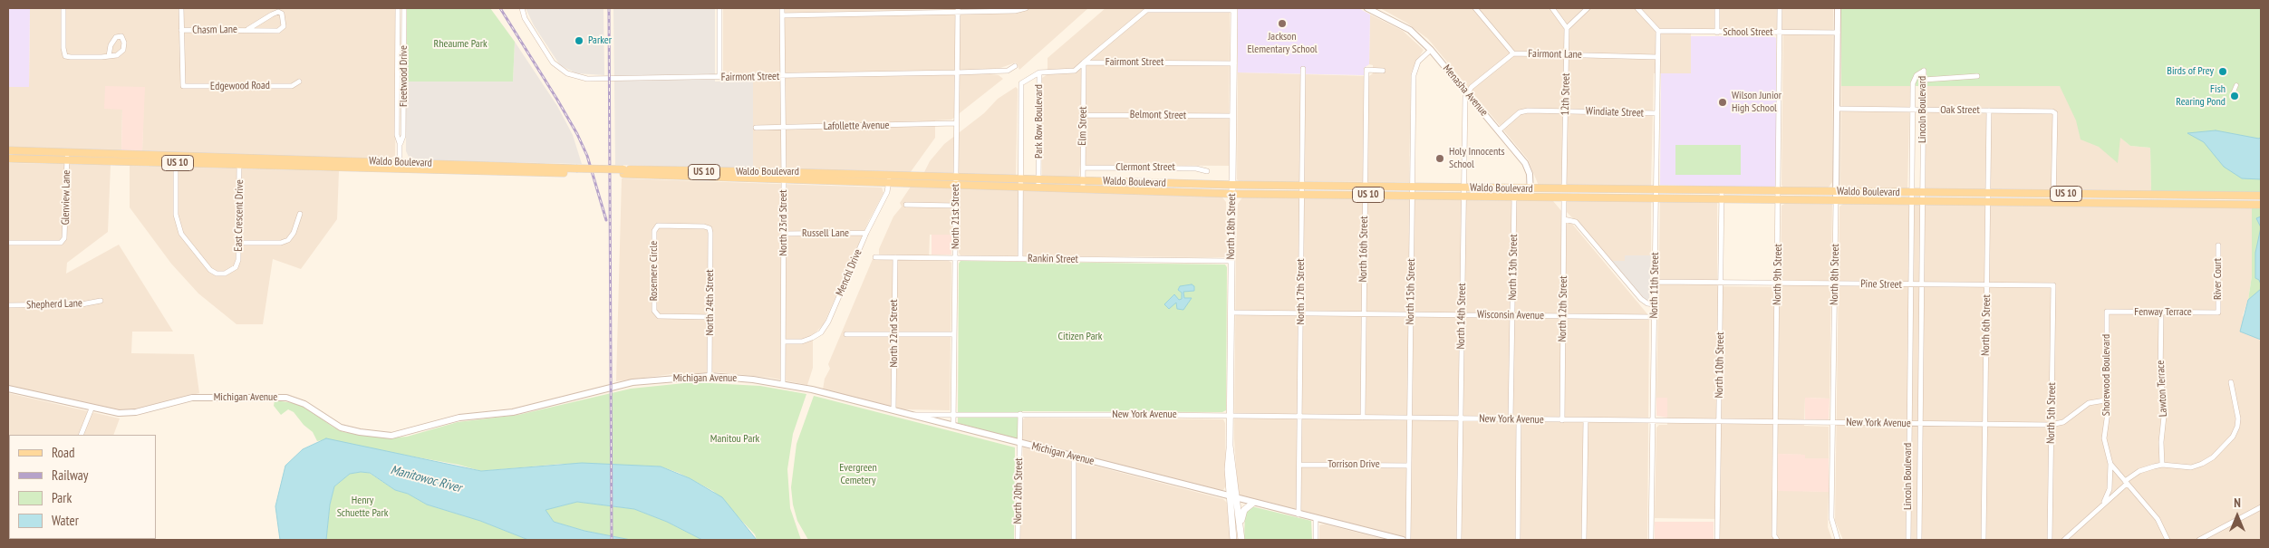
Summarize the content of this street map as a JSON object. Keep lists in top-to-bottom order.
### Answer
{
  "streets": {
    "main road": ["Waldo Boulevard", "US 10", "North 18th Street"],
    "street": [
      "Chasm Lane",
      "School Street",
      "Fairmont Lane",
      "Fairmont Street",
      "Fleetwood Drive",
      "Edgewood Road",
      "Menasha Avenue",
      "12th Street",
      "Lincoln Boulevard",
      "Oak Street",
      "Windiate Street",
      "Belmont Street",
      "Park Row Boulevard",
      "Lafollette Avenue",
      "Elm Street",
      "Clermont Street",
      "Glenview Lane",
      "East Crescent Drive",
      "North 21st Street",
      "North 23rd Street",
      "Russell Lane",
      "North 16th Street",
      "Rankin Street",
      "North 13th Street",
      "Rosemere Circle",
      "Menchl Drive",
      "North 9th Street",
      "North 8th Street",
      "River Court",
      "Pine Street",
      "North 11th Street",
      "North 17th Street",
      "North 15th Street",
      "North 24th Street",
      "Shepherd Lane",
      "North 12th Street",
      "Fenway Terrace",
      "Wisconsin Avenue",
      "North 14th Street",
      "North 6th Street",
      "North 22nd Street",
      "North 10th Street",
      "Shorewood Boulevard",
      "Michigan Avenue",
      "Lawton Terrace",
      "North 5th Street",
      "New York Avenue",
      "Torrison Drive",
      "North 20th Street"
    ]
  },
  "crossings": [
    ["Chasm Lane", "Edgewood Road"],
    ["School Street", "North 9th Street"],
    ["School Street", "North 8th Street"],
    ["School Street", "North 11th Street"],
    ["Fairmont Lane", "Menasha Avenue"],
    ["Fairmont Lane", "12th Street"],
    ["Fairmont Lane", "North 11th Street"],
    ["Fairmont Lane", "North 14th Street"],
    ["Fairmont Street", "Park Row Boulevard"],
    ["Fairmont Street", "Elm Street"],
    ["Fairmont Street", "North 21st Street"],
    ["Fairmont Street", "North 23rd Street"],
    ["Fairmont Street", "North 18th Street"],
    ["Fleetwood Drive", "Waldo Boulevard"],
    ["Menasha Avenue", "Windiate Street"],
    ["Menasha Avenue", "Waldo Boulevard"],
    ["Menasha Avenue", "North 15th Street"],
    ["Menasha Avenue", "North 14th Street"],
    ["12th Street", "Windiate Street"],
    ["12th Street", "Waldo Boulevard"],
    ["Lincoln Boulevard", "Oak Street"],
    ["Lincoln Boulevard", "Waldo Boulevard"],
    ["Lincoln Boulevard", "Pine Street"],
    ["Lincoln Boulevard", "New York Avenue"],
    ["Oak Street", "Waldo Boulevard"],
    ["Oak Street", "North 8th Street"],
    ["Oak Street", "North 6th Street"],
    ["Windiate Street", "North 11th Street"],
    ["Belmont Street", "Elm Street"],
    ["Belmont Street", "North 18th Street"],
    ["Park Row Boulevard", "Waldo Boulevard"],
    ["Lafollette Avenue", "North 21st Street"],
    ["Lafollette Avenue", "North 23rd Street"],
    ["Elm Street", "Waldo Boulevard"],
    ["Elm Street", "Clermont Street"],
    ["Waldo Boulevard", "Glenview Lane"],
    ["Waldo Boulevard", "East Crescent Drive"],
    ["Waldo Boulevard", "North 21st Street"],
    ["Waldo Boulevard", "North 23rd Street"],
    ["Waldo Boulevard", "North 18th Street"],
    ["Waldo Boulevard", "North 16th Street"],
    ["Waldo Boulevard", "North 13th Street"],
    ["Waldo Boulevard", "Menchl Drive"],
    ["Waldo Boulevard", "North 9th Street"],
    ["Waldo Boulevard", "North 8th Street"],
    ["Waldo Boulevard", "North 11th Street"],
    ["Waldo Boulevard", "North 17th Street"],
    ["Waldo Boulevard", "North 15th Street"],
    ["Waldo Boulevard", "North 12th Street"],
    ["Waldo Boulevard", "North 14th Street"],
    ["Waldo Boulevard", "North 6th Street"],
    ["Waldo Boulevard", "North 10th Street"],
    ["North 21st Street", "Rankin Street"],
    ["North 21st Street", "Michigan Avenue"],
    ["North 21st Street", "New York Avenue"],
    ["North 23rd Street", "Russell Lane"],
    ["North 23rd Street", "Menchl Drive"],
    ["North 23rd Street", "Michigan Avenue"],
    ["North 18th Street", "Rankin Street"],
    ["North 18th Street", "Wisconsin Avenue"],
    ["North 18th Street", "Michigan Avenue"],
    ["North 18th Street", "New York Avenue"],
    ["Russell Lane", "Menchl Drive"],
    ["North 16th Street", "Wisconsin Avenue"],
    ["North 16th Street", "New York Avenue"],
    ["Rankin Street", "North 22nd Street"],
    ["North 13th Street", "Wisconsin Avenue"],
    ["North 13th Street", "New York Avenue"],
    ["Rosemere Circle", "North 24th Street"],
    ["North 9th Street", "Pine Street"],
    ["North 9th Street", "New York Avenue"],
    ["North 8th Street", "Pine Street"],
    ["North 8th Street", "New York Avenue"],
    ["River Court", "Fenway Terrace"],
    ["Pine Street", "North 11th Street"],
    ["Pine Street", "North 6th Street"],
    ["Pine Street", "North 10th Street"],
    ["Pine Street", "North 5th Street"],
    ["North 11th Street", "Wisconsin Avenue"],
    ["North 11th Street", "New York Avenue"],
    ["North 17th Street", "Wisconsin Avenue"],
    ["North 17th Street", "Michigan Avenue"],
    ["North 17th Street", "New York Avenue"],
    ["North 17th Street", "Torrison Drive"],
    ["North 15th Street", "Wisconsin Avenue"],
    ["North 15th Street", "New York Avenue"],
    ["North 15th Street", "Torrison Drive"],
    ["North 24th Street", "Michigan Avenue"],
    ["North 12th Street", "Wisconsin Avenue"],
    ["North 12th Street", "New York Avenue"],
    ["Fenway Terrace", "Shorewood Boulevard"],
    ["Fenway Terrace", "Lawton Terrace"],
    ["Wisconsin Avenue", "North 14th Street"],
    ["North 14th Street", "New York Avenue"],
    ["North 6th Street", "New York Avenue"],
    ["North 22nd Street", "Michigan Avenue"],
    ["North 10th Street", "New York Avenue"],
    ["Shorewood Boulevard", "New York Avenue"],
    ["Michigan Avenue", "New York Avenue"],
    ["Michigan Avenue", "North 20th Street"],
    ["North 5th Street", "New York Avenue"],
    ["New York Avenue", "North 20th Street"]
  ],
  "water": ["Manitowoc River"],
  "parks": [
    "Rheaume Park",
    "Citizen Park",
    "Manitou Park",
    "Evergreen Cemetery",
    "Henry Schuette Park"
  ],
  "places": [
    "Jackson Elementary School",
    "Parker",
    "Birds of Prey",
    "Fish Rearing Pond",
    "Wilson Junior High School",
    "Holy Innocents School"
  ],
  "legend": [
    "Road",
    "Railway",
    "Park",
    "Water"
  ],
  "north": "top"
}
